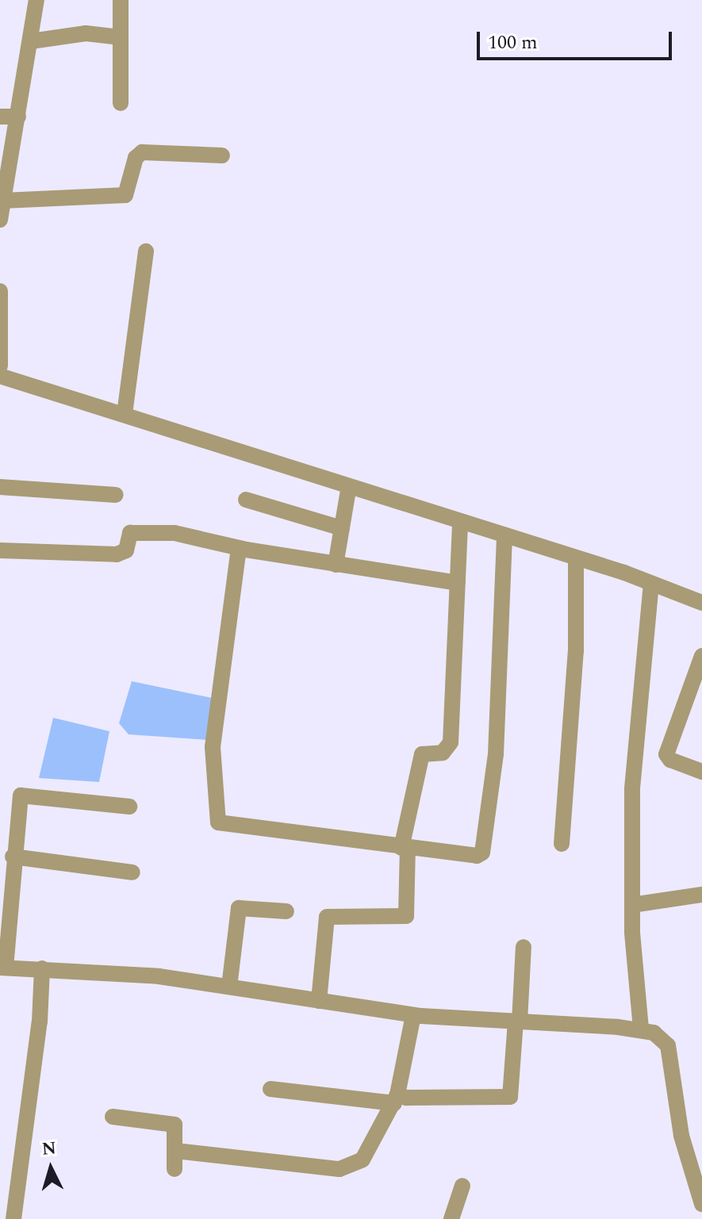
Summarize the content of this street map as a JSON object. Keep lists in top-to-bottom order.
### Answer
{
  "scale_bar": "100 m",
  "north": "top"
}
